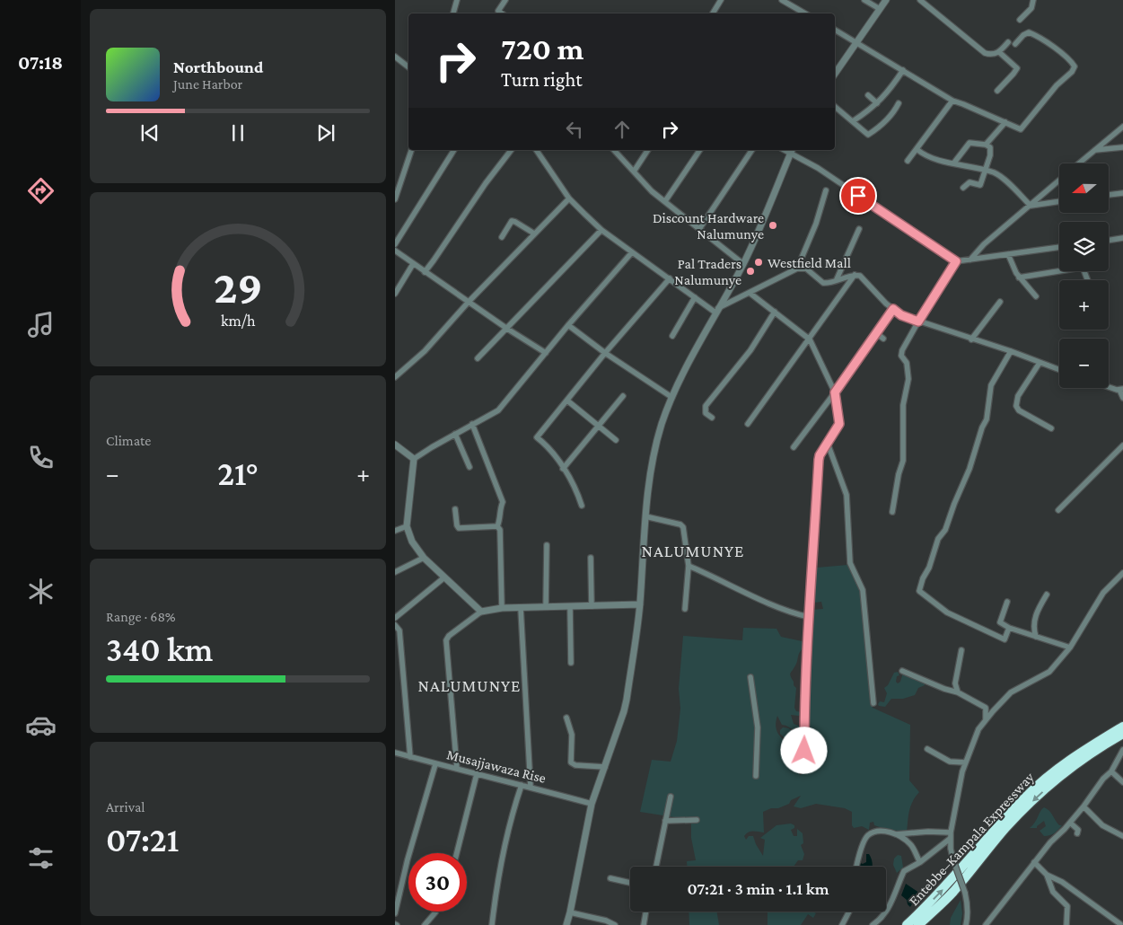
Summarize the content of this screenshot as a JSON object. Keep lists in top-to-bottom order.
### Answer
{
  "streets": {
    "highway": ["Entebbe–Kampala Expressway"],
    "street": ["Musajjawaza Rise"]
  },
  "districts": ["NALUMUNYE", "NALUMUNYE"],
  "places": ["Discount Hardware Nalumunye", "Westfield Mall", "Pal Traders Nalumunye"],
  "north": "left",
  "page": {
    "tabs": "07:18",
    "turn": ["720 m", "Turn right"],
    "song": ["Northbound", "June Harbor"],
    "map_buttons": ["+", "−"],
    "tile": [
      "Climate",
      ["Range · 68%", "340 km"],
      ["Arrival", "07:21"]
    ],
    "heat": ["−", "21°", "+"],
    "limit": "30",
    "trip": "07:21 · 3 min · 1.1 km",
    "gauge": ["29", "km/h"]
  }
}
